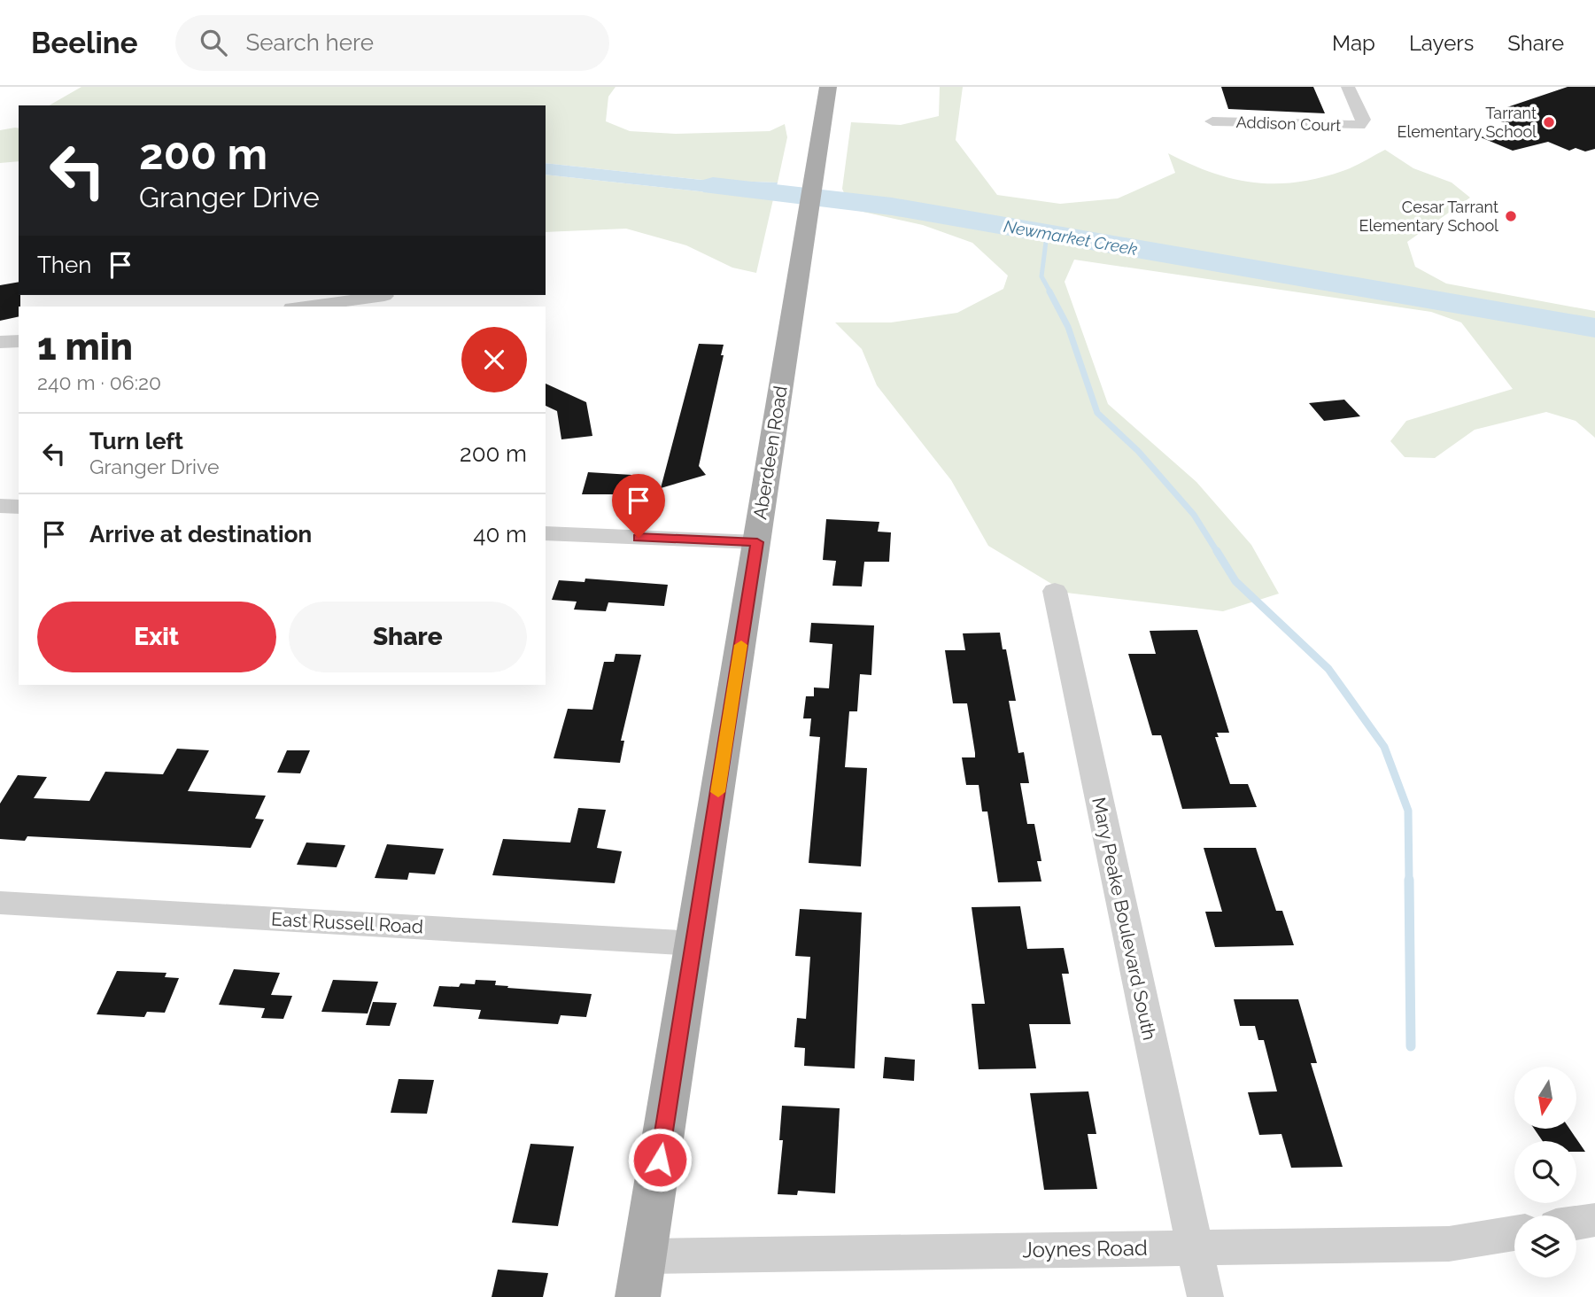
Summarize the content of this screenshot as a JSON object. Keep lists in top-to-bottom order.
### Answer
{
  "streets": {
    "main road": ["Aberdeen Road"],
    "street": [
      "Addison Court",
      "Mary Peake Boulevard South",
      "East Russell Road",
      "Joynes Road"
    ]
  },
  "crossings": [
    ["Aberdeen Road", "East Russell Road"],
    ["Aberdeen Road", "Joynes Road"],
    ["Mary Peake Boulevard South", "Joynes Road"]
  ],
  "water": ["Newmarket Creek"],
  "places": ["Tarrant Elementary School", "Cesar Tarrant Elementary School"],
  "north": "bottom",
  "page": {
    "header": "Beeline",
    "search": "Search here",
    "nav": ["Map", "Layers", "Share"],
    "turn": ["200 m", "Granger Drive"],
    "then": "Then",
    "heading": ["1 min", "240 m · 06:20"],
    "list": [
      {
        "name": "Turn left",
        "note": "Granger Drive",
        "value": "200 m"
      },
      {
        "name": "Arrive at destination",
        "value": "40 m"
      }
    ],
    "buttons": ["Exit", "Share"]
  }
}
